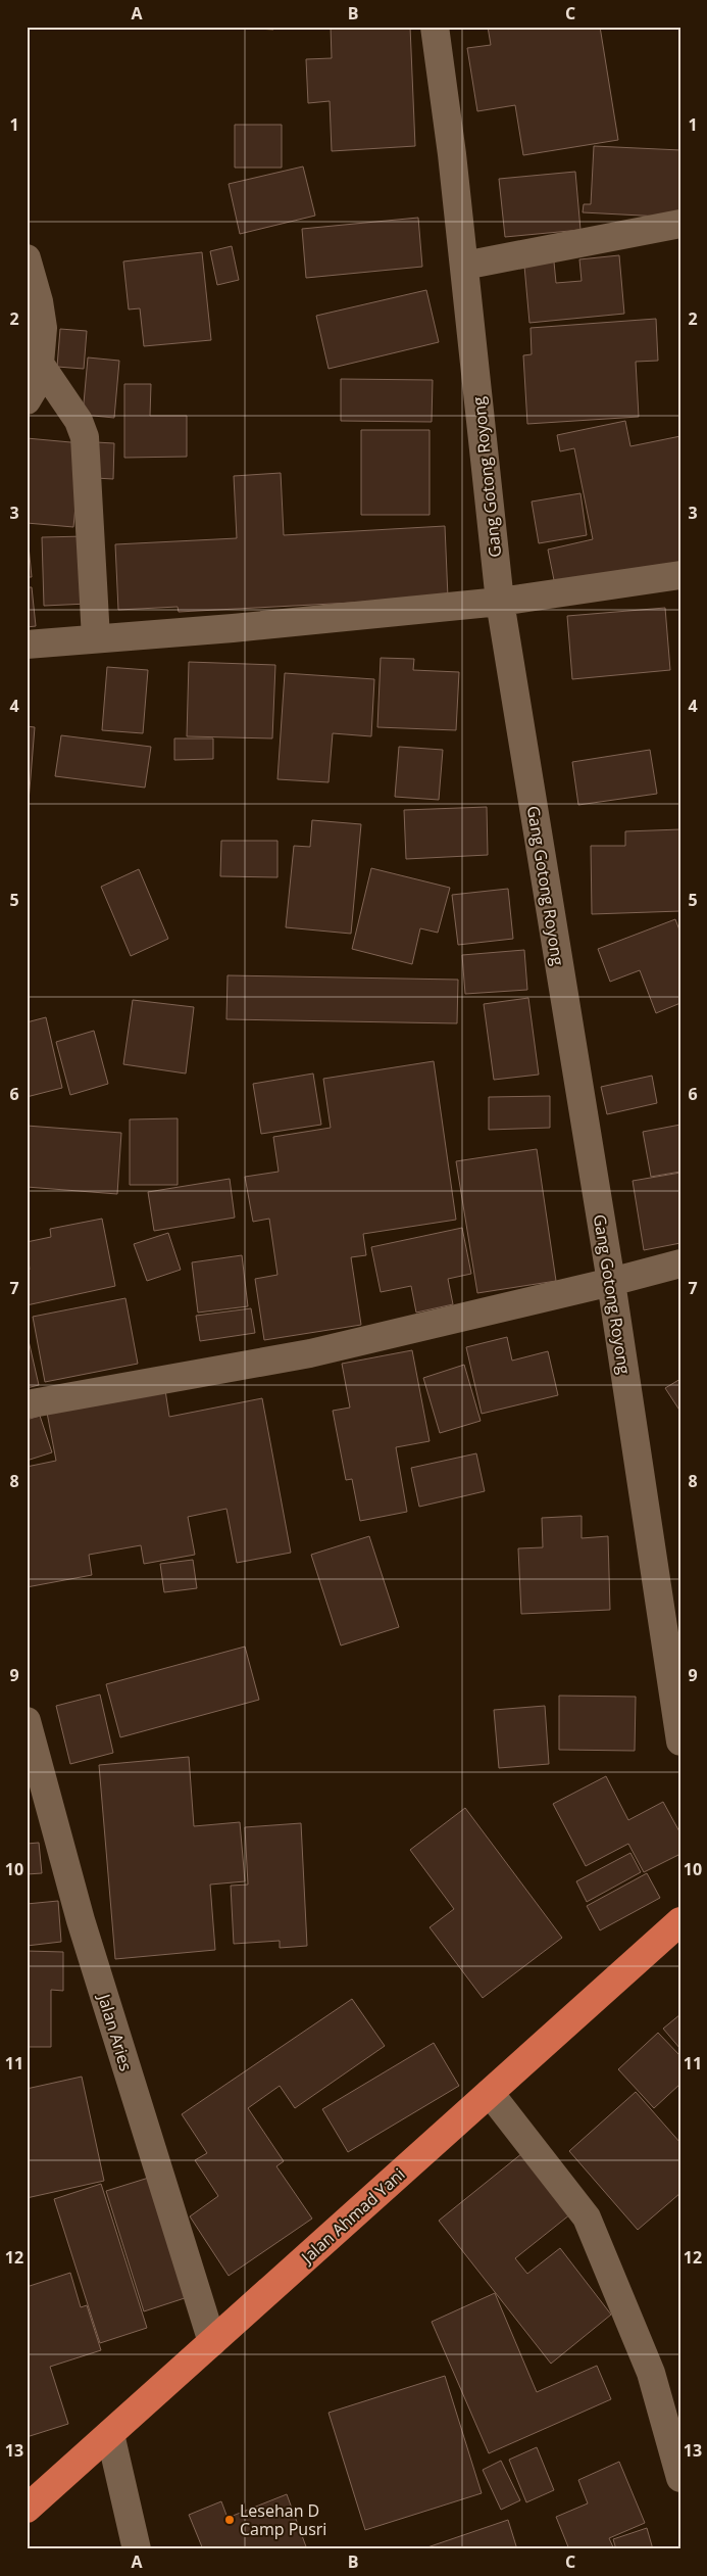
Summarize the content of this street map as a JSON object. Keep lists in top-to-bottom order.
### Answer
{
  "streets": {
    "highway": ["Jalan Ahmad Yani"],
    "street": ["Gang Gotong Royong", "Jalan Aries"]
  },
  "crossings": [
    ["Jalan Aries", "Jalan Ahmad Yani"]
  ],
  "places": ["Lesehan D Camp Pusri"],
  "grid": {
    "columns": ["A", "B", "C"],
    "rows": [
      "1",
      "2",
      "3",
      "4",
      "5",
      "6",
      "7",
      "8",
      "9",
      "10",
      "11",
      "12",
      "13"
    ]
  }
}
